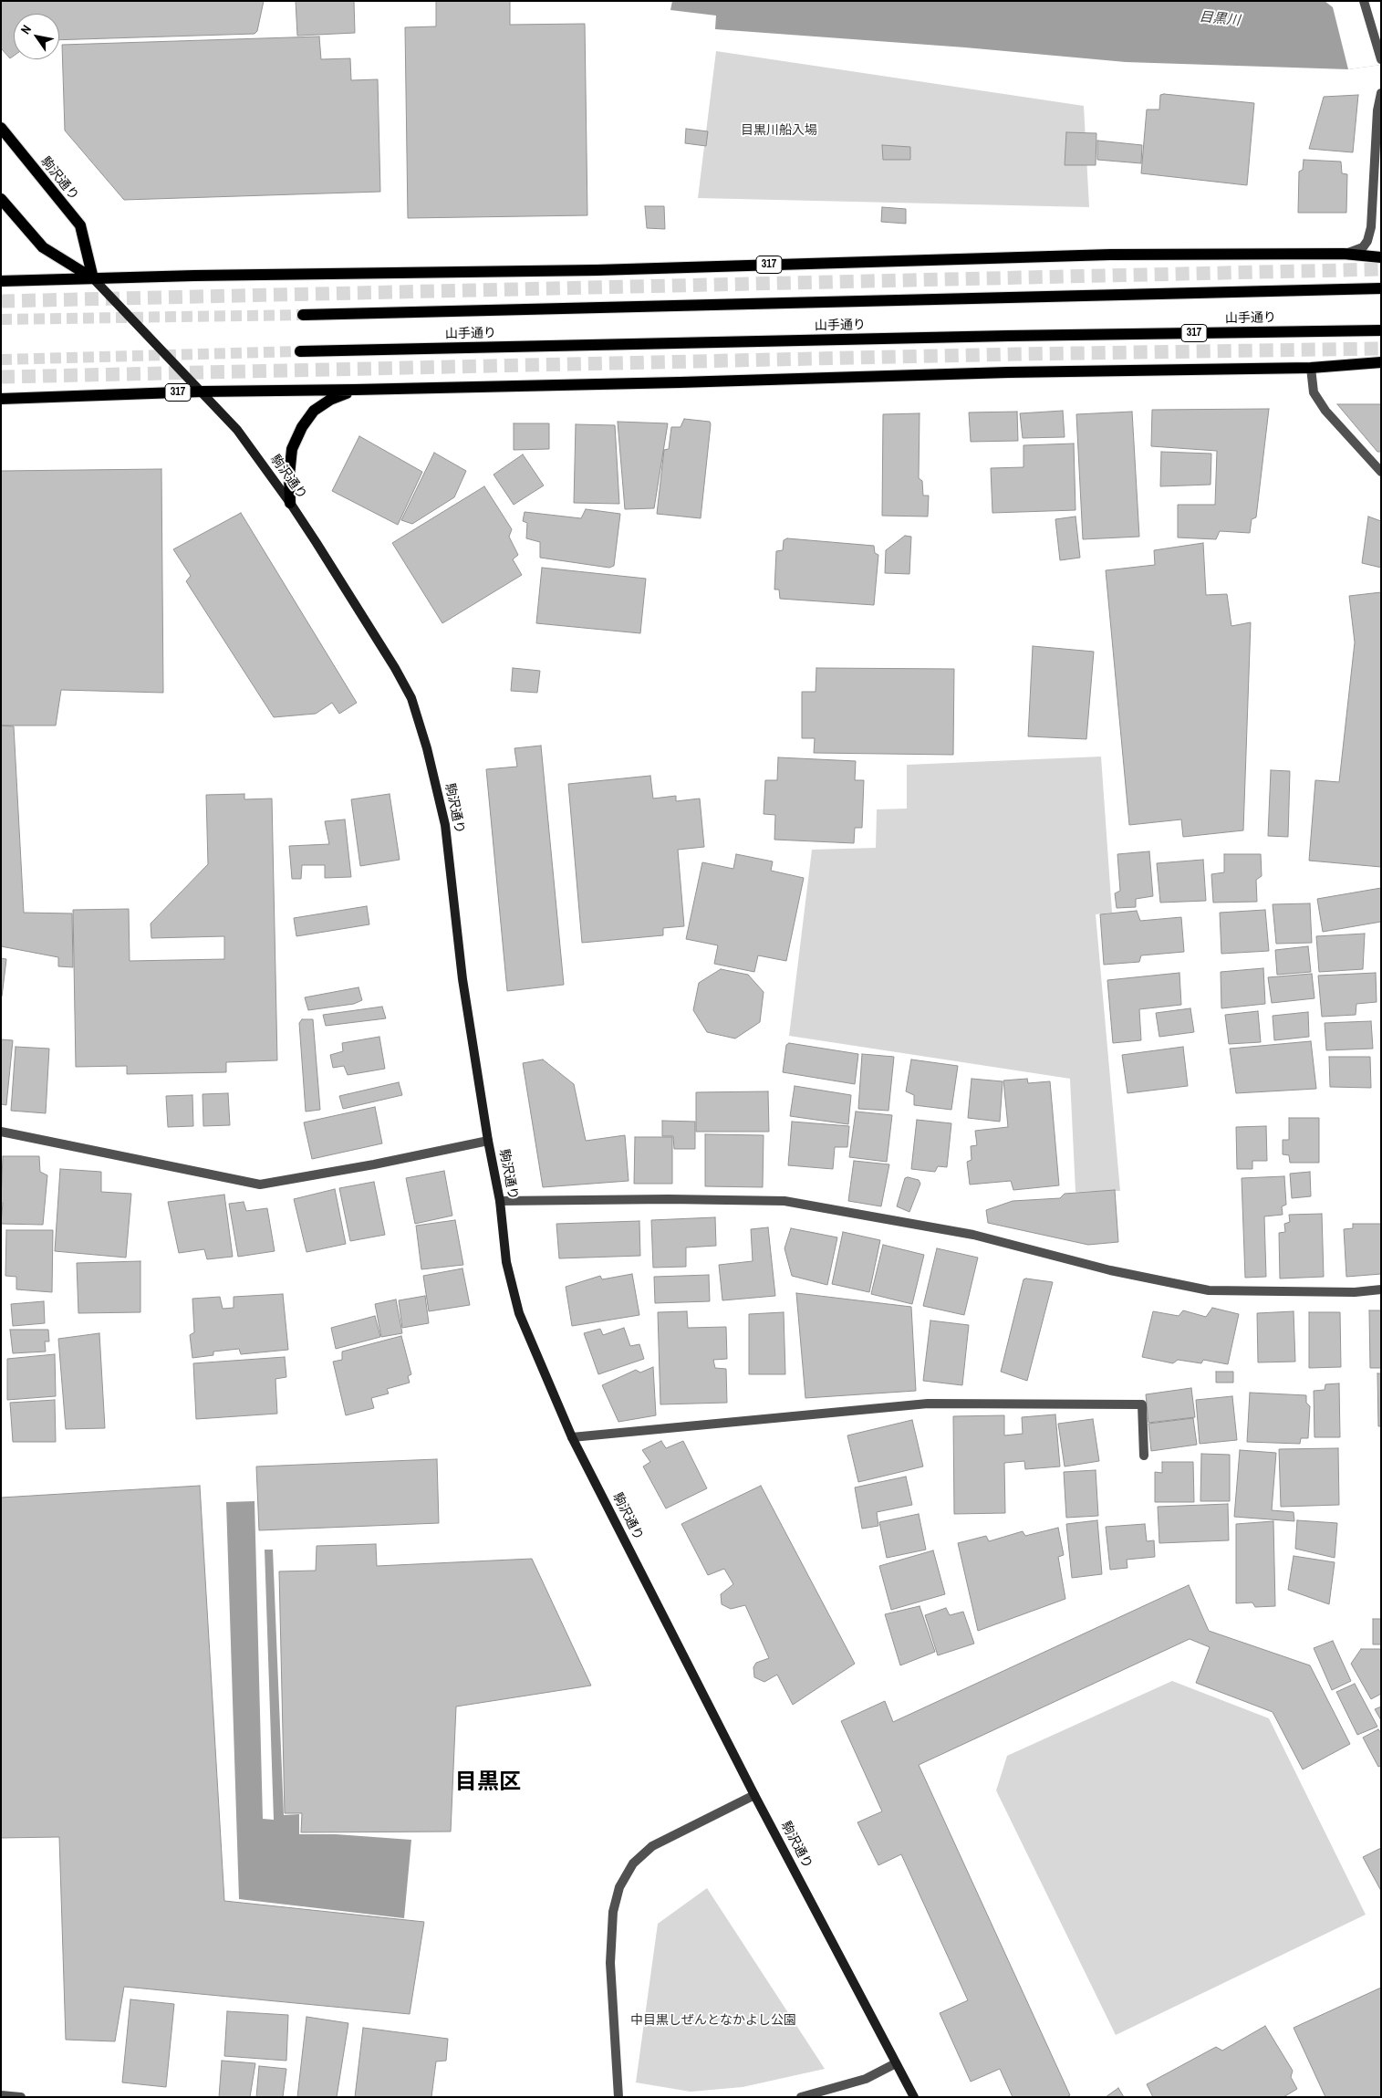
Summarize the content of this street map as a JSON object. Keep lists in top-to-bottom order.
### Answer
{
  "streets": {
    "main road": ["駒沢通り", "317", "山手通り"]
  },
  "crossings": [
    ["駒沢通り", "317"]
  ],
  "districts": ["目黒区"],
  "water": ["目黒川"],
  "parks": ["目黒川船入場", "中目黒しぜんとなかよし公園"],
  "north": "top left"
}
